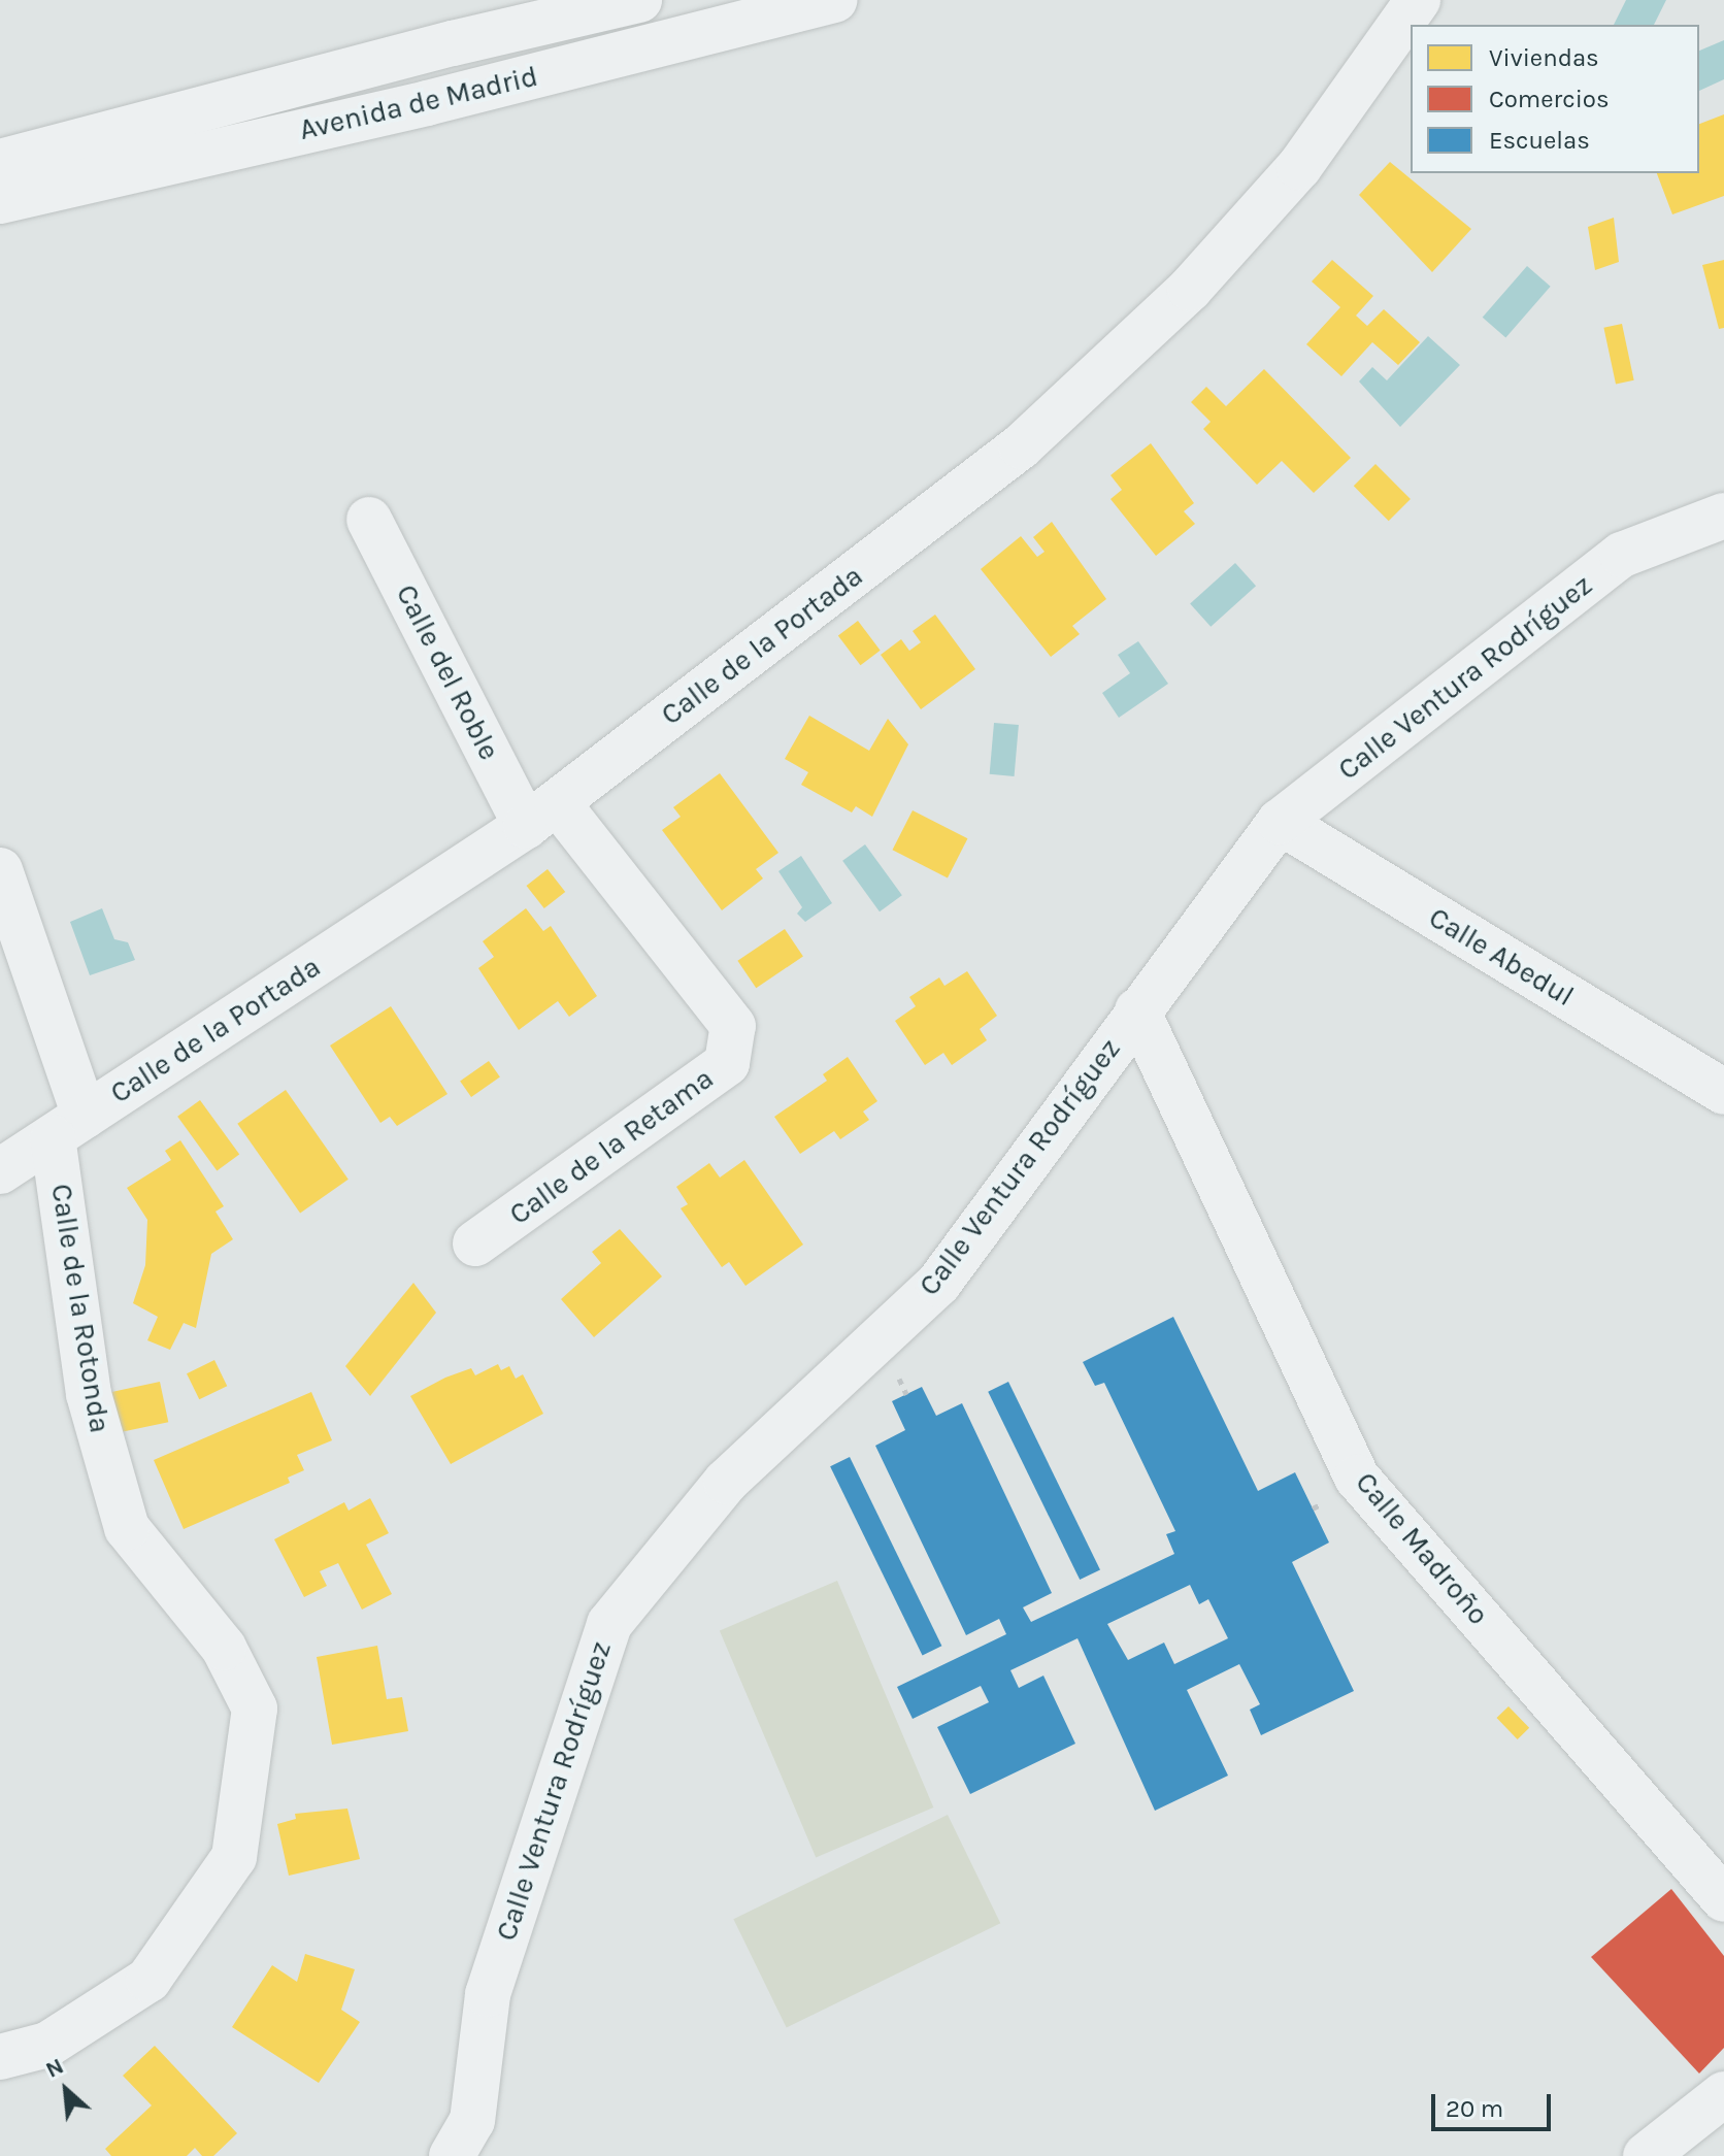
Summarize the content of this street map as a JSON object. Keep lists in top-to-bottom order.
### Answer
{
  "streets": {
    "street": [
      "Avenida de Madrid",
      "Calle de la Portada",
      "Calle del Roble",
      "Calle Ventura Rodríguez",
      "Calle Abedul",
      "Calle de la Retama",
      "Calle de la Rotonda",
      "Calle Madroño"
    ]
  },
  "crossings": [
    ["Calle de la Portada", "Calle del Roble"],
    ["Calle de la Portada", "Calle de la Retama"],
    ["Calle de la Portada", "Calle de la Rotonda"],
    ["Calle del Roble", "Calle de la Retama"],
    ["Calle Ventura Rodríguez", "Calle Abedul"],
    ["Calle Ventura Rodríguez", "Calle Madroño"]
  ],
  "legend": ["Viviendas", "Comercios", "Escuelas"],
  "scale_bar": "20 m",
  "north": "top left"
}
